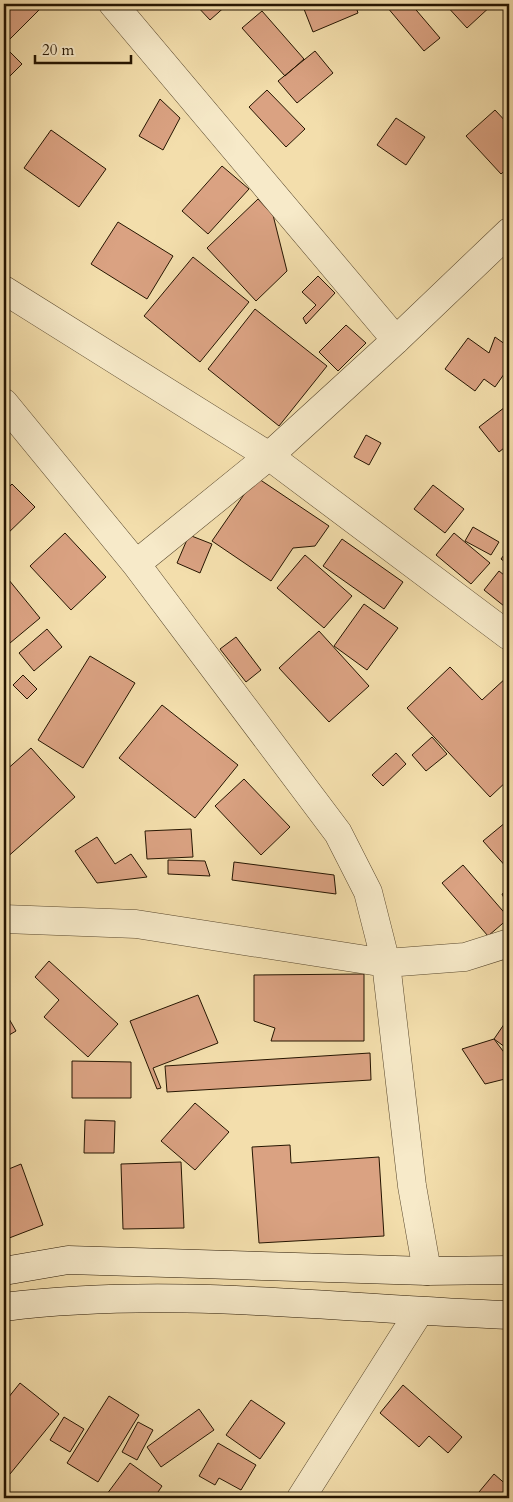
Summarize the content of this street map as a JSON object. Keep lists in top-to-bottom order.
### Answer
{
  "scale_bar": "20 m"
}
